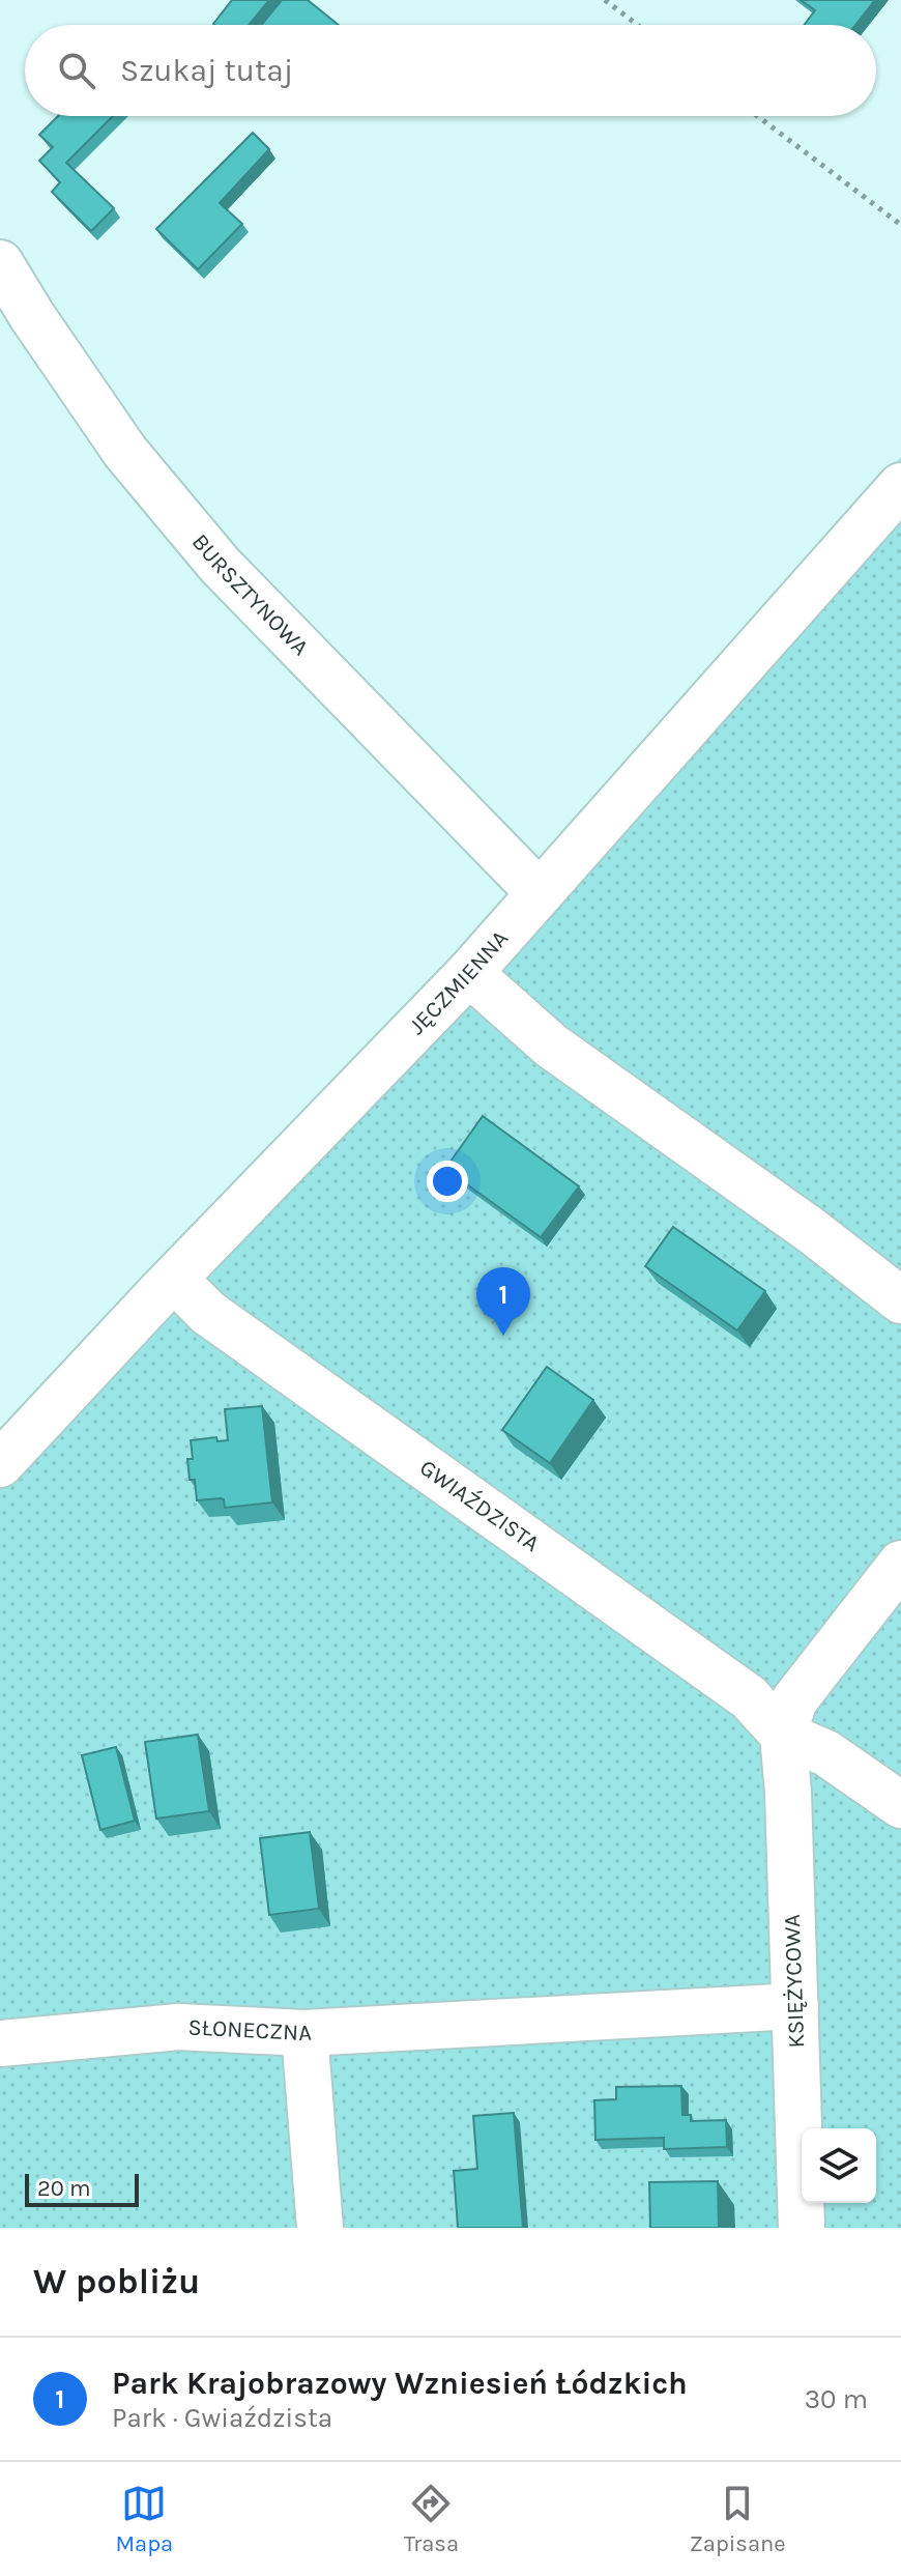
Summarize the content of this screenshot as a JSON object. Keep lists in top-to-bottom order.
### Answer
{
  "streets": {
    "street": [
      "BURSZTYNOWA",
      "JĘCZMIENNA",
      "GWIAŹDZISTA",
      "KSIĘŻYCOWA",
      "SŁONECZNA"
    ]
  },
  "crossings": [
    ["BURSZTYNOWA", "JĘCZMIENNA"],
    ["JĘCZMIENNA", "GWIAŹDZISTA"],
    ["GWIAŹDZISTA", "KSIĘŻYCOWA"]
  ],
  "scale_bar": "20 m",
  "page": {
    "search": "Szukaj tutaj",
    "pins": "1",
    "scale": "20 m",
    "heading": "W pobliżu",
    "list": [
      {
        "mark": "1",
        "name": "Park Krajobrazowy Wzniesień Łódzkich",
        "note": "Park · Gwiaździsta",
        "value": "30 m"
      }
    ],
    "nav": ["Mapa", "Trasa", "Zapisane"]
  }
}
